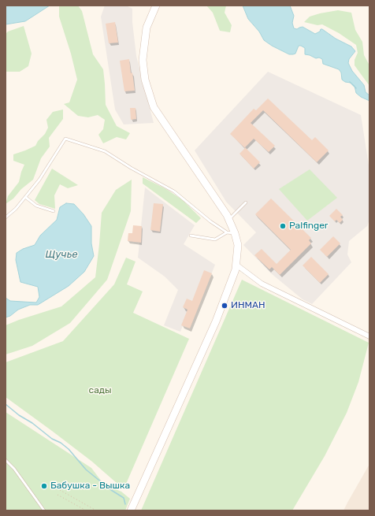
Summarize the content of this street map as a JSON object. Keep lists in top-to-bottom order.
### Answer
{
  "water": ["Щучье"],
  "parks": ["сады"],
  "places": ["Palfinger", "ИНМАН", "Бабушка - Вышка"]
}
